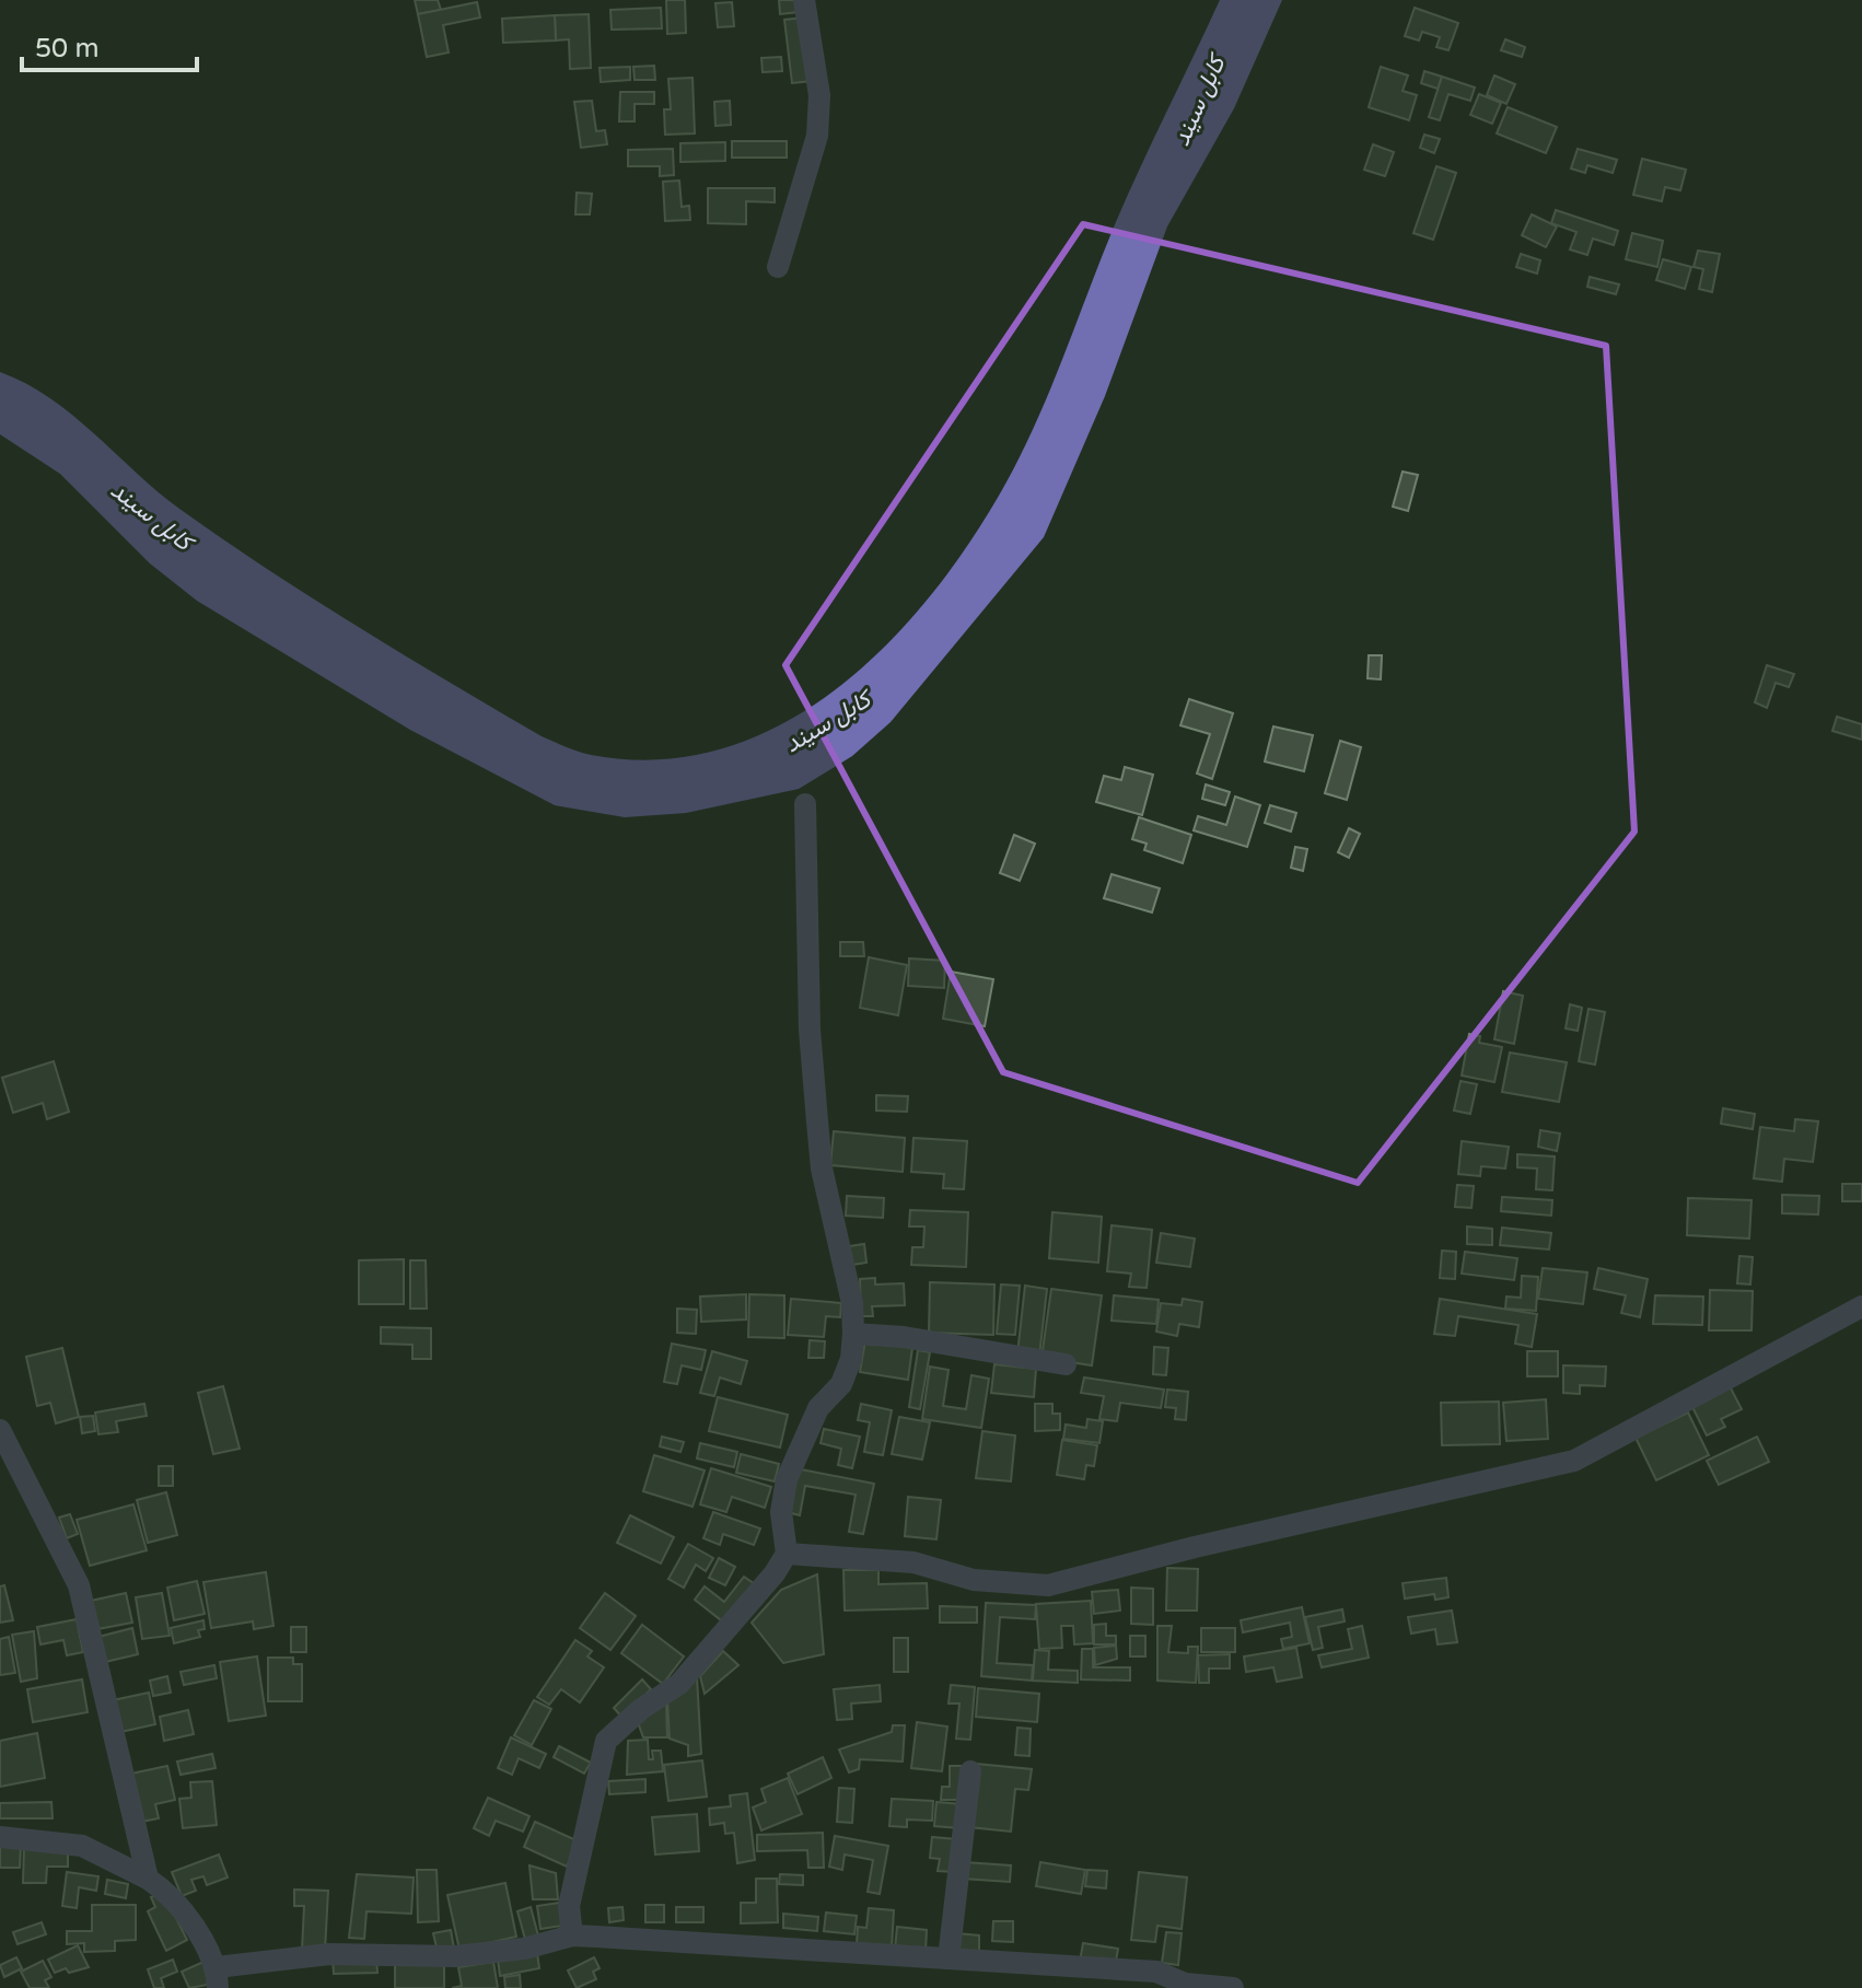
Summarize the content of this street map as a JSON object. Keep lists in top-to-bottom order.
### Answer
{
  "water": ["کابل سيند"],
  "scale_bar": "50 m"
}
